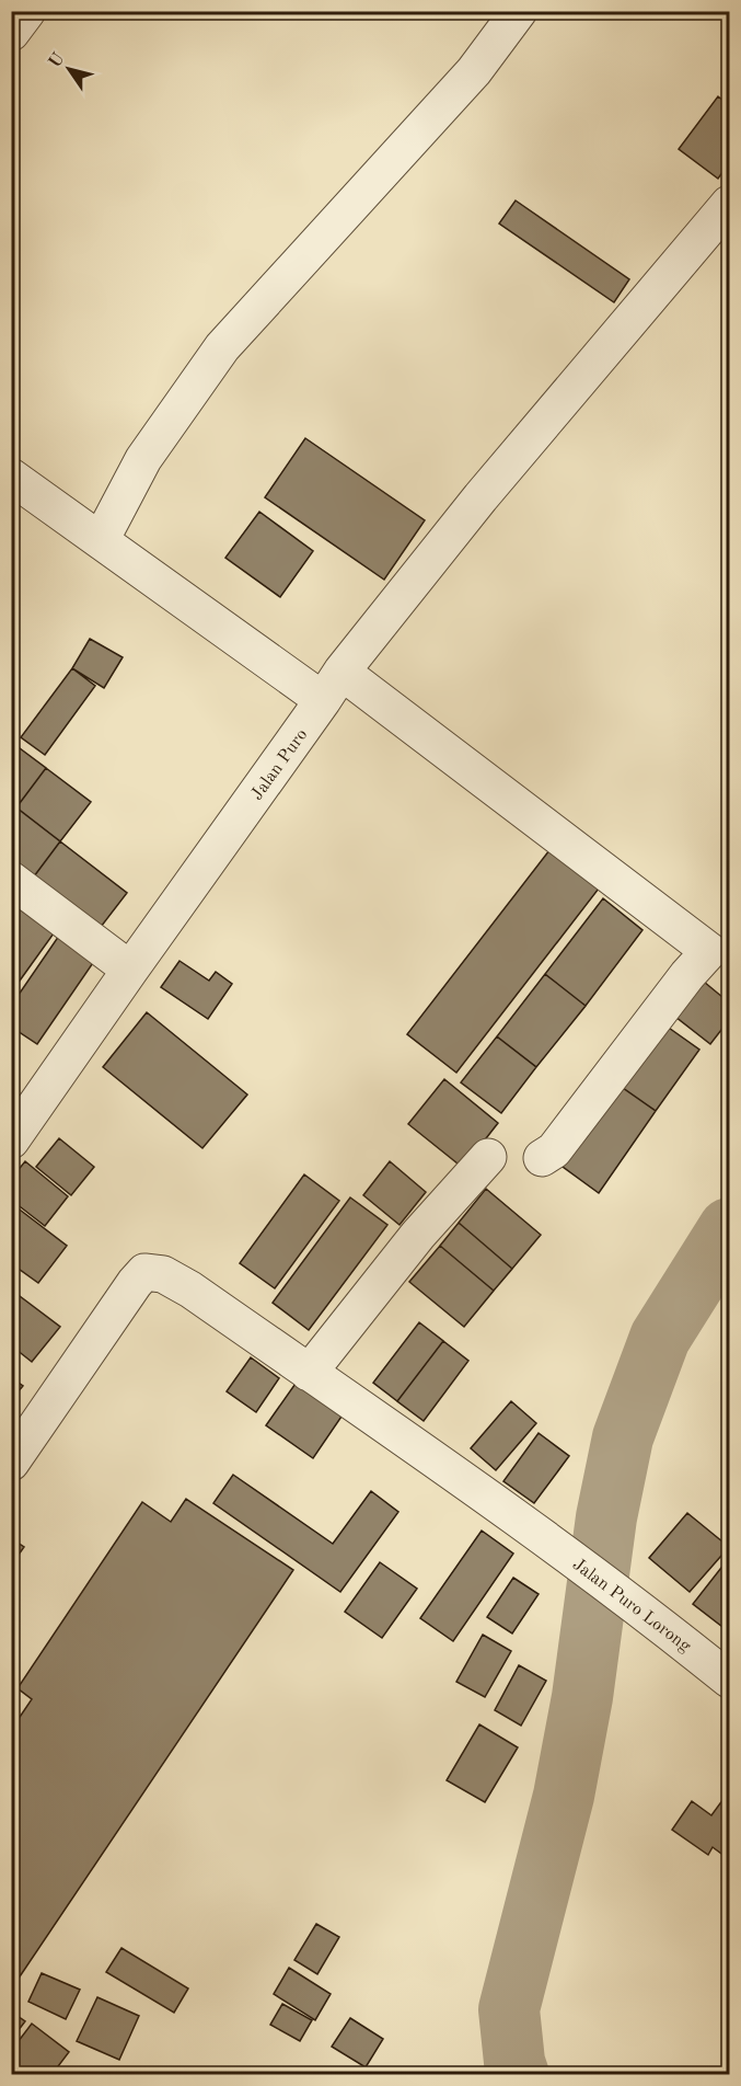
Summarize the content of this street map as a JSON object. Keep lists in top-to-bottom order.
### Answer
{
  "streets": {
    "street": ["Jalan Puro", "Jalan Puro Lorong"]
  },
  "north": "top left"
}
